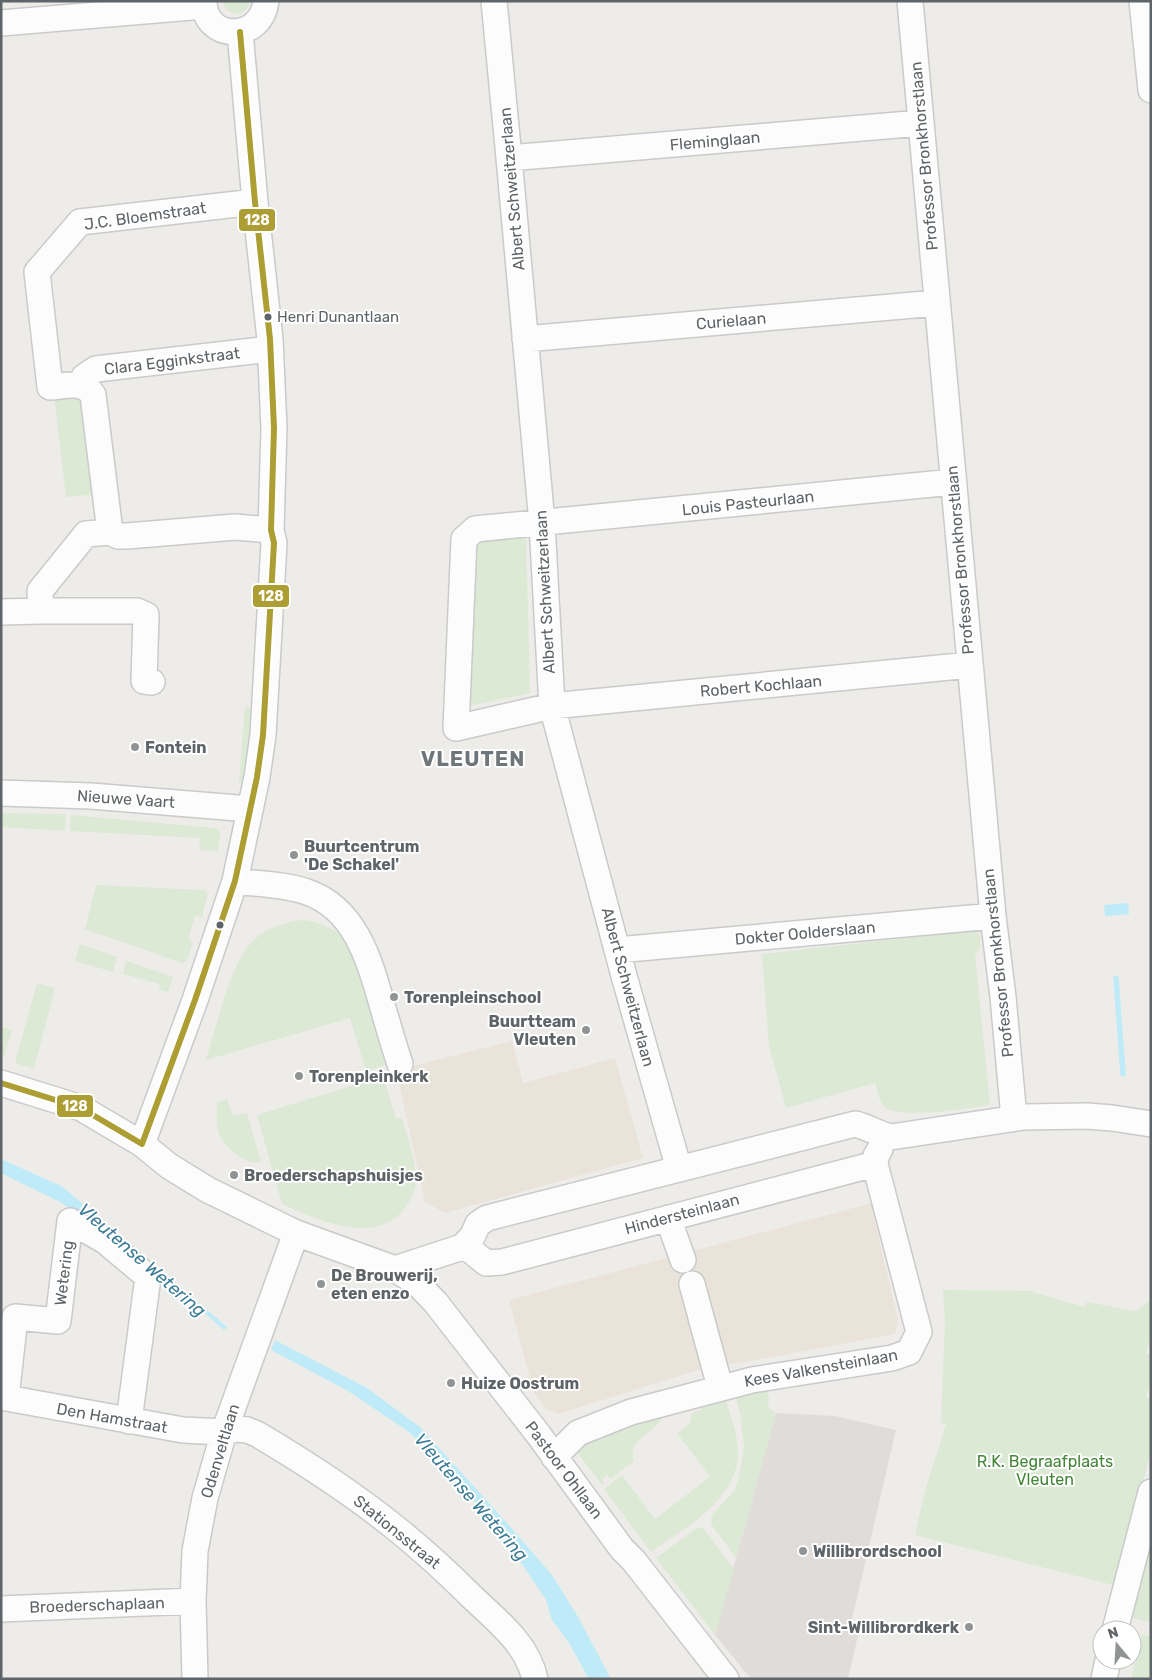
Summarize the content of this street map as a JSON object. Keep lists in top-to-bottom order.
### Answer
{
  "streets": {
    "street": [
      "Fleminglaan",
      "Professor Bronkhorstlaan",
      "Albert Schweitzerlaan",
      "J.C. Bloemstraat",
      "Curielaan",
      "Clara Egginkstraat",
      "Louis Pasteurlaan",
      "Robert Kochlaan",
      "Nieuwe Vaart",
      "Dokter Oolderslaan",
      "Hindersteinlaan",
      "Wetering",
      "Kees Valkensteinlaan",
      "Den Hamstraat",
      "Odenveltlaan",
      "Pastoor Ohllaan",
      "Stationsstraat",
      "Broederschaplaan"
    ]
  },
  "crossings": [
    ["Fleminglaan", "Professor Bronkhorstlaan"],
    ["Fleminglaan", "Albert Schweitzerlaan"],
    ["Professor Bronkhorstlaan", "Curielaan"],
    ["Professor Bronkhorstlaan", "Louis Pasteurlaan"],
    ["Professor Bronkhorstlaan", "Robert Kochlaan"],
    ["Professor Bronkhorstlaan", "Dokter Oolderslaan"],
    ["Albert Schweitzerlaan", "Curielaan"],
    ["Albert Schweitzerlaan", "Louis Pasteurlaan"],
    ["Albert Schweitzerlaan", "Robert Kochlaan"],
    ["Albert Schweitzerlaan", "Dokter Oolderslaan"],
    ["J.C. Bloemstraat", "Clara Egginkstraat"],
    ["Louis Pasteurlaan", "Robert Kochlaan"],
    ["Hindersteinlaan", "Kees Valkensteinlaan"],
    ["Wetering", "Den Hamstraat"],
    ["Kees Valkensteinlaan", "Pastoor Ohllaan"],
    ["Den Hamstraat", "Odenveltlaan"],
    ["Den Hamstraat", "Stationsstraat"],
    ["Odenveltlaan", "Stationsstraat"],
    ["Odenveltlaan", "Broederschaplaan"]
  ],
  "districts": ["VLEUTEN"],
  "water": ["Vleutense Wetering"],
  "parks": ["R.K. Begraafplaats Vleuten"],
  "places": [
    "Henri Dunantlaan",
    "Fontein",
    "Buurtcentrum 'De Schakel'",
    "Torenpleinschool",
    "Buurtteam Vleuten",
    "Torenpleinkerk",
    "Broederschapshuisjes",
    "De Brouwerij, eten enzo",
    "Huize Oostrum",
    "Willibrordschool",
    "Sint-Willibrordkerk"
  ],
  "lines": ["transit line 128"],
  "north": "top"
}
